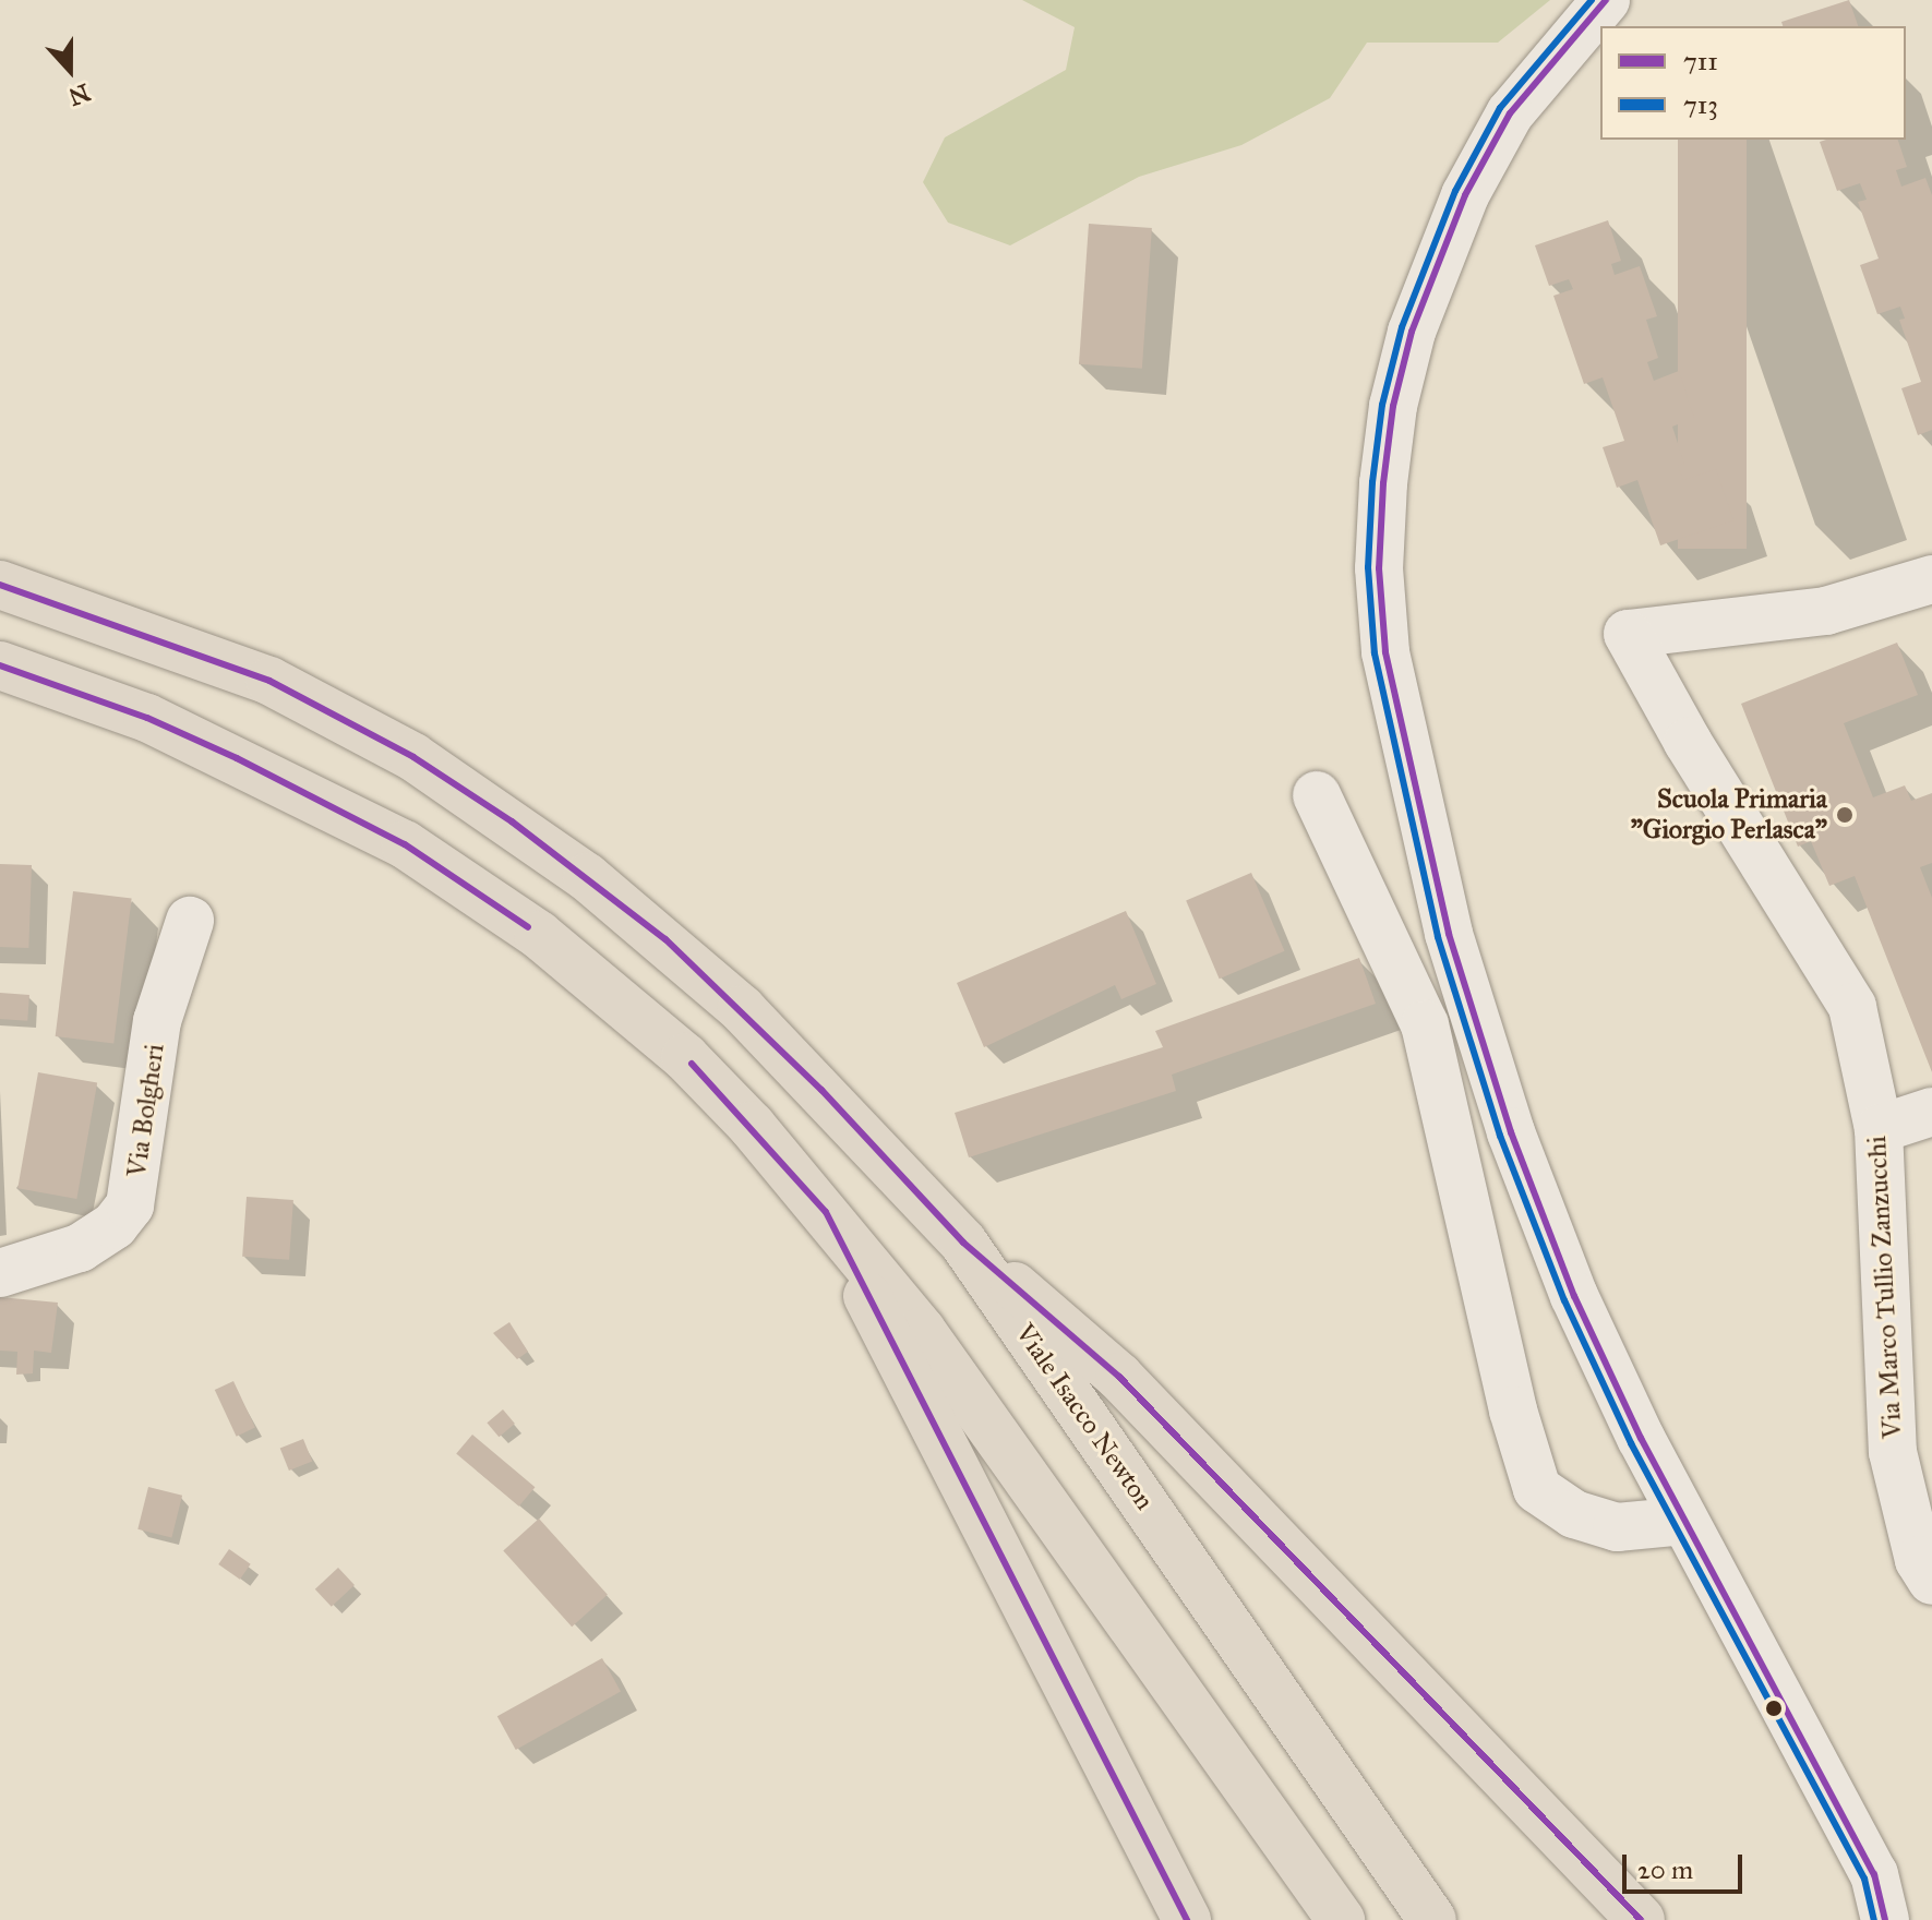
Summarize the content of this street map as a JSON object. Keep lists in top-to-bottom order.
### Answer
{
  "streets": {
    "highway": ["Viale Isacco Newton"],
    "street": ["Via Bolgheri", "Via Marco Tullio Zanzucchi"]
  },
  "places": ["Scuola Primaria \"Giorgio Perlasca\""],
  "lines": ["transit line 711", "transit line 713"],
  "legend": ["711", "713"],
  "scale_bar": "20 m",
  "north": "bottom"
}
